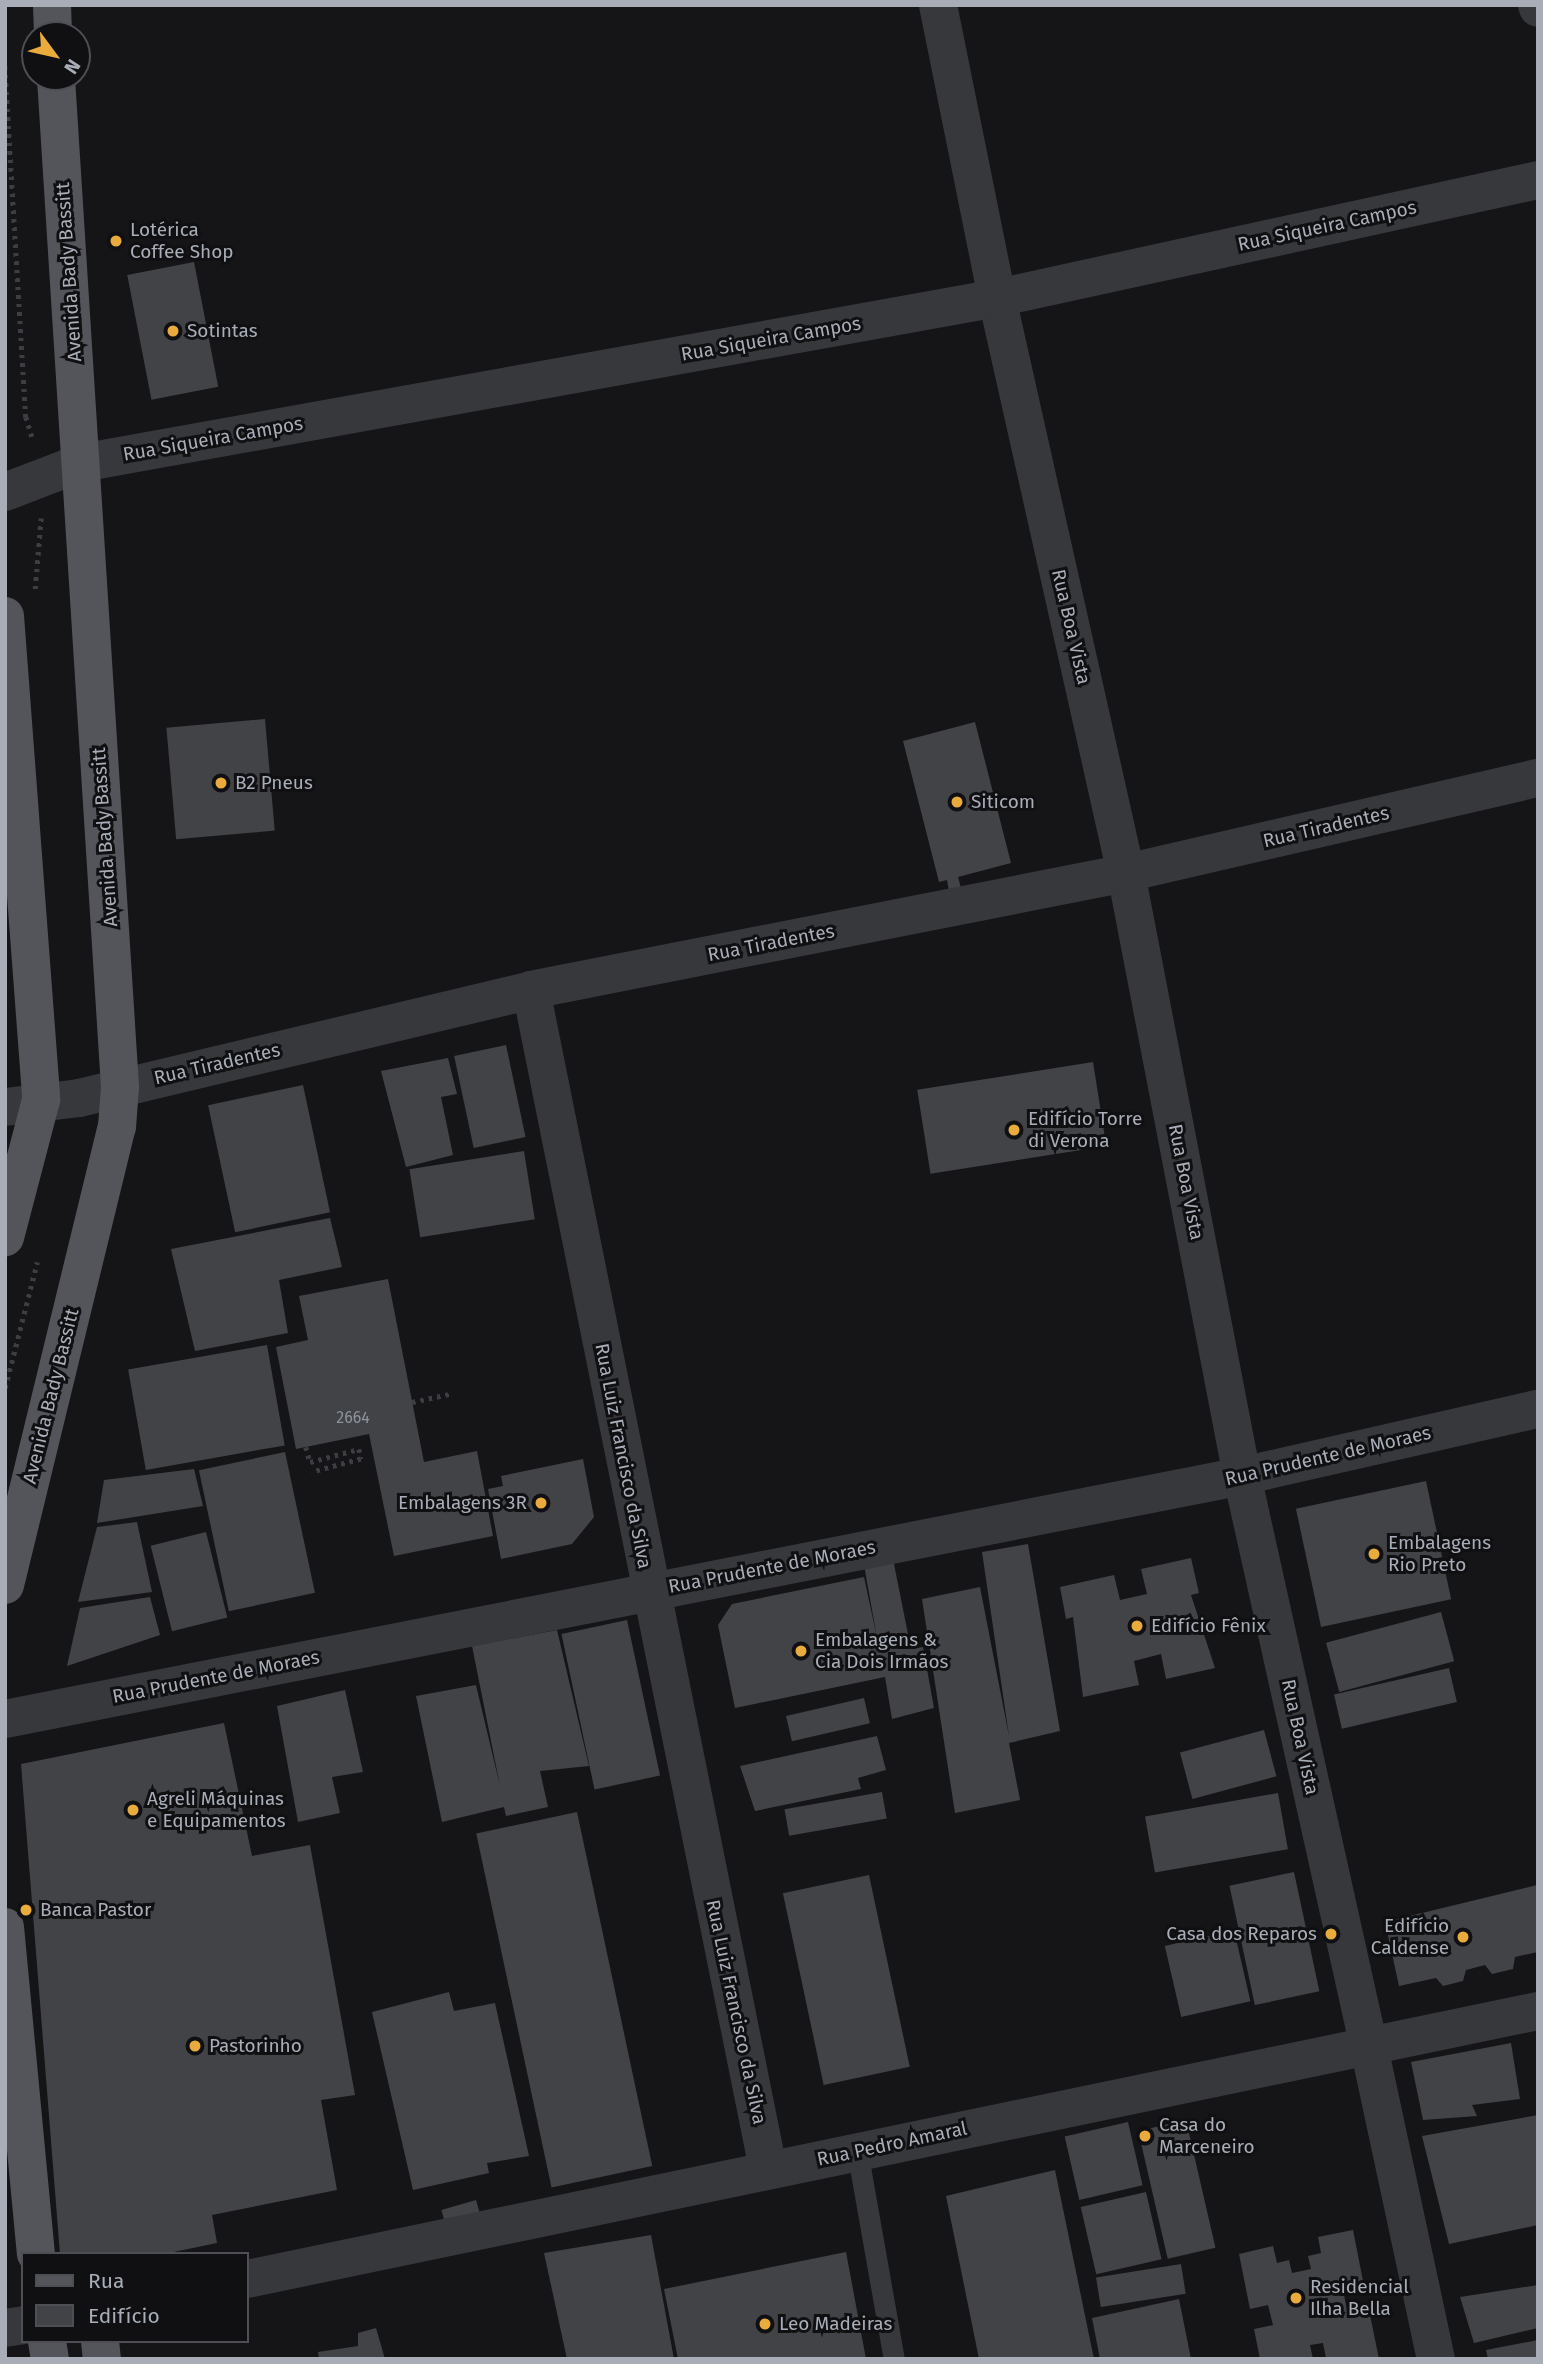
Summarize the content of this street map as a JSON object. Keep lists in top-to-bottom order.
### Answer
{
  "streets": {
    "main road": ["Avenida Bady Bassitt"],
    "street": [
      "Rua Siqueira Campos",
      "Rua Boa Vista",
      "Rua Tiradentes",
      "Rua Luiz Francisco da Silva",
      "Rua Prudente de Moraes",
      "Rua Pedro Amaral"
    ]
  },
  "crossings": [
    ["Rua Siqueira Campos", "Avenida Bady Bassitt"],
    ["Rua Siqueira Campos", "Rua Boa Vista"],
    ["Avenida Bady Bassitt", "Rua Tiradentes"],
    ["Rua Boa Vista", "Rua Tiradentes"],
    ["Rua Boa Vista", "Rua Prudente de Moraes"],
    ["Rua Boa Vista", "Rua Pedro Amaral"],
    ["Rua Tiradentes", "Rua Luiz Francisco da Silva"],
    ["Rua Luiz Francisco da Silva", "Rua Prudente de Moraes"],
    ["Rua Luiz Francisco da Silva", "Rua Pedro Amaral"]
  ],
  "places": [
    "Lotérica Coffee Shop",
    "Sotintas",
    "B2 Pneus",
    "Siticom",
    "Edifício Torre di Verona",
    "Embalagens 3R",
    "Embalagens Rio Preto",
    "Edifício Fênix",
    "Embalagens & Cia Dois Irmãos",
    "Agreli Máquinas e Equipamentos",
    "Banca Pastor",
    "Casa dos Reparos",
    "Edifício Caldense",
    "Pastorinho",
    "Casa do Marceneiro",
    "Residencial Ilha Bella",
    "Leo Madeiras"
  ],
  "house_numbers": ["2664"],
  "legend": ["Rua", "Edifício"],
  "north": "bottom right"
}
